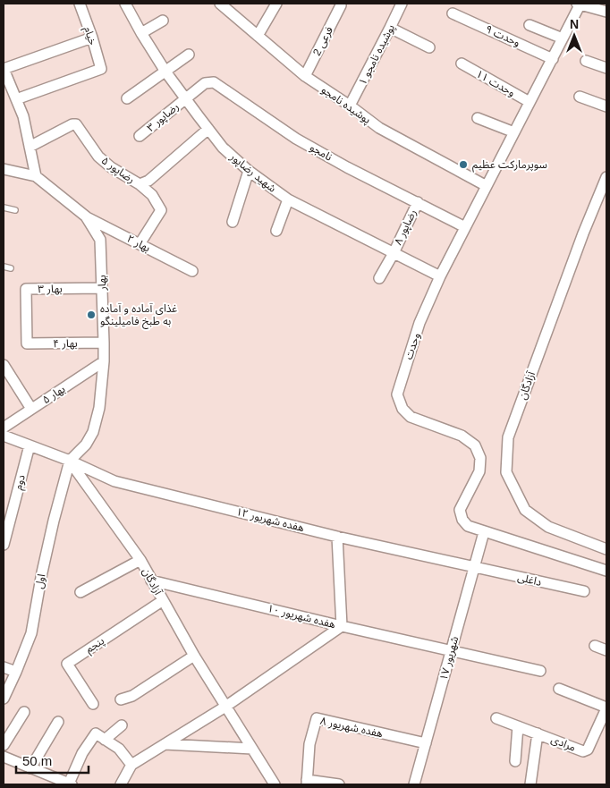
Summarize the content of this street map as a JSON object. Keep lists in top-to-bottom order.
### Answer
{
  "streets": {
    "street": [
      "خیام",
      "وحدت ۹",
      "فرعی 2",
      "پوشیده نامجو ۱",
      "وحدت ۱۱",
      "پوشیده نامجو",
      "رضاپور ۳",
      "نامجو",
      "رضاپور ۵",
      "شهید رضاپور",
      "رضاپور ۸",
      "بهار ۲",
      "بهار",
      "بهار ۳",
      "بهار ۴",
      "وحدت",
      "آزادگان",
      "بهار ۵",
      "دوم",
      "هفده شهریور ۱۲",
      "داغلی",
      "اول",
      "هفده شهریور ۱۰",
      "پنجم",
      "۱۷ شهریور",
      "هفده شهریور ۸",
      "مرادی"
    ]
  },
  "crossings": [
    ["وحدت ۹", "وحدت"],
    ["فرعی 2", "پوشیده نامجو"],
    ["پوشیده نامجو ۱", "پوشیده نامجو"],
    ["وحدت ۱۱", "وحدت"],
    ["پوشیده نامجو", "وحدت"],
    ["رضاپور ۳", "نامجو"],
    ["رضاپور ۳", "شهید رضاپور"],
    ["نامجو", "شهید رضاپور"],
    ["نامجو", "رضاپور ۸"],
    ["نامجو", "وحدت"],
    ["رضاپور ۵", "شهید رضاپور"],
    ["شهید رضاپور", "رضاپور ۸"],
    ["شهید رضاپور", "وحدت"],
    ["بهار ۲", "بهار"],
    ["بهار", "بهار ۳"],
    ["بهار", "بهار ۴"],
    ["بهار", "آزادگان"],
    ["بهار", "بهار ۵"],
    ["بهار", "هفده شهریور ۱۲"],
    ["بهار", "اول"],
    ["بهار ۳", "بهار ۴"],
    ["وحدت", "۱۷ شهریور"],
    ["آزادگان", "هفده شهریور ۱۲"],
    ["آزادگان", "اول"],
    ["آزادگان", "هفده شهریور ۱۰"],
    ["آزادگان", "پنجم"],
    ["دوم", "هفده شهریور ۱۲"],
    ["هفده شهریور ۱۲", "داغلی"],
    ["هفده شهریور ۱۲", "اول"],
    ["هفده شهریور ۱۲", "۱۷ شهریور"],
    ["داغلی", "۱۷ شهریور"],
    ["هفده شهریور ۱۰", "۱۷ شهریور"],
    ["۱۷ شهریور", "هفده شهریور ۸"]
  ],
  "places": ["سوپرمارکت عظیم", "غذای آماده و آماده به طبخ فامیلینگو"],
  "scale_bar": "50 m",
  "north": "top"
}
